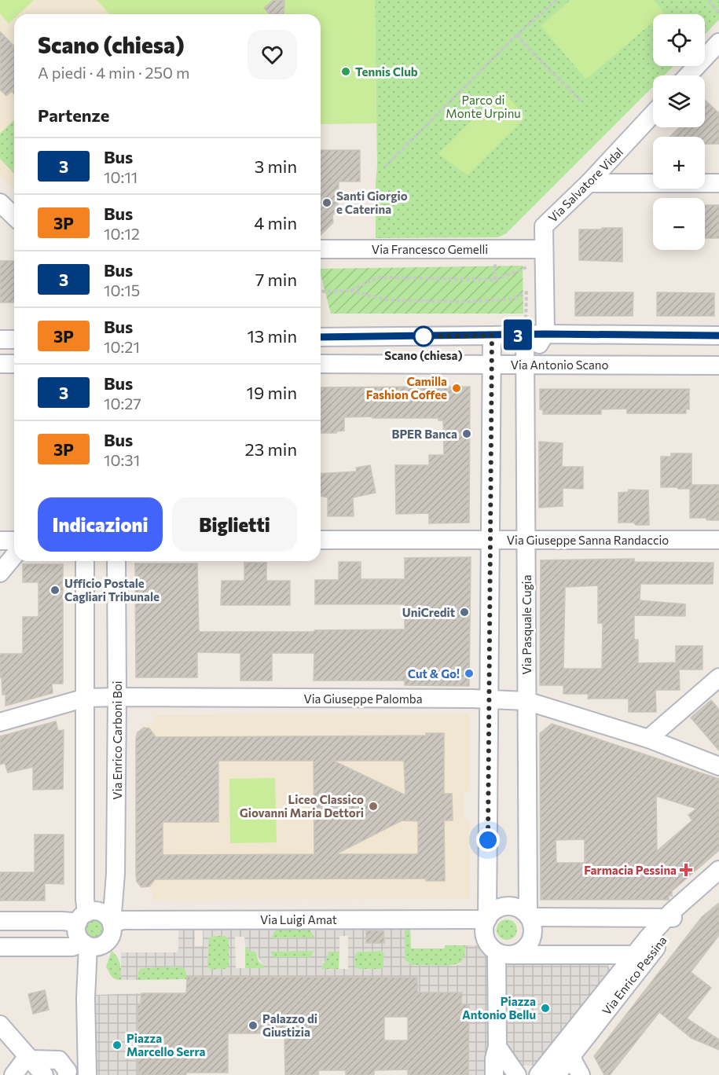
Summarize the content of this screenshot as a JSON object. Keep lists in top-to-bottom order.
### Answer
{
  "streets": {
    "street": [
      "Via Salvatore Vidal",
      "Via Francesco Gemelli",
      "Via Antonio Scano",
      "Via Giuseppe Sanna Randaccio",
      "Via Pasquale Cugia",
      "Via Giuseppe Palomba",
      "Via Enrico Carboni Boi",
      "Via Luigi Amat",
      "Via Enrico Pessina"
    ]
  },
  "crossings": [
    ["Via Salvatore Vidal", "Via Francesco Gemelli"],
    ["Via Antonio Scano", "Via Pasquale Cugia"],
    ["Via Giuseppe Sanna Randaccio", "Via Pasquale Cugia"],
    ["Via Pasquale Cugia", "Via Giuseppe Palomba"],
    ["Via Pasquale Cugia", "Via Luigi Amat"],
    ["Via Giuseppe Palomba", "Via Enrico Carboni Boi"],
    ["Via Enrico Carboni Boi", "Via Luigi Amat"]
  ],
  "parks": ["Parco di Monte Urpinu"],
  "places": {
    "other": [
      "Tennis Club",
      "Santi Giorgio e Caterina",
      "Scano (chiesa)",
      "Camilla Fashion Coffee",
      "BPER Banca",
      "Ufficio Postale Cagliari Tribunale",
      "UniCredit",
      "Cut & Go!",
      "Liceo Classico Giovanni Maria Dettori",
      "Piazza Antonio Bellu",
      "Palazzo di Giustizia",
      "Piazza Marcello Serra"
    ],
    "health": ["Farmacia Pessina"]
  },
  "lines": ["bus line 3"],
  "page": {
    "on_map": "3",
    "map_buttons": ["+", "−"],
    "heading": [
      ["Scano (chiesa)", "A piedi · 4 min · 250 m"],
      "Partenze"
    ],
    "list": [
      {
        "mark": "3",
        "name": "Bus",
        "note": "10:11",
        "value": "3 min"
      },
      {
        "mark": "3P",
        "name": "Bus",
        "note": "10:12",
        "value": "4 min"
      },
      {
        "mark": "3",
        "name": "Bus",
        "note": "10:15",
        "value": "7 min"
      },
      {
        "mark": "3P",
        "name": "Bus",
        "note": "10:21",
        "value": "13 min"
      },
      {
        "mark": "3",
        "name": "Bus",
        "note": "10:27",
        "value": "19 min"
      },
      {
        "mark": "3P",
        "name": "Bus",
        "note": "10:31",
        "value": "23 min"
      }
    ],
    "buttons": ["Indicazioni", "Biglietti"]
  }
}
